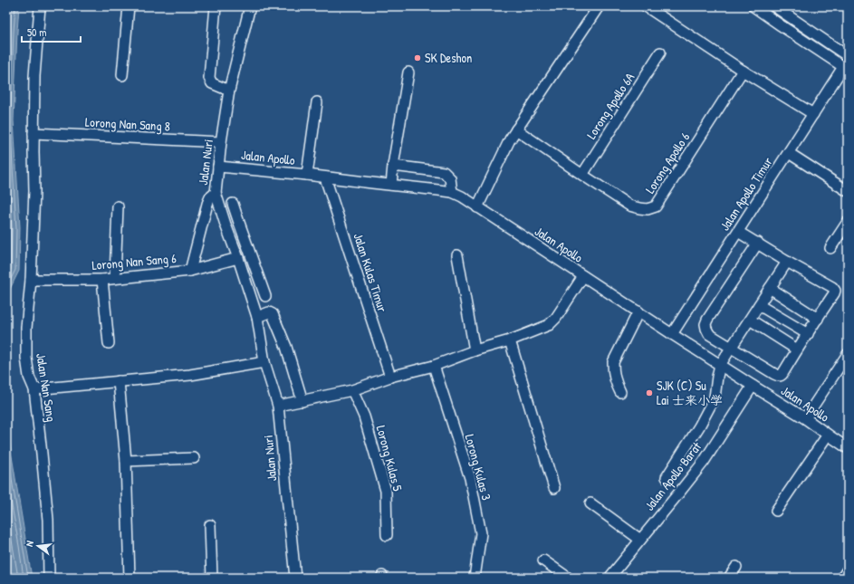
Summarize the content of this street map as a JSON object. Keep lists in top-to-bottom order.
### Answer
{
  "streets": {
    "street": [
      "Lorong Apollo 6A",
      "Lorong Nan Sang 8",
      "Jalan Apollo",
      "Jalan Nuri",
      "Lorong Apollo 6",
      "Jalan Apollo Timur",
      "Lorong Nan Sang 6",
      "Jalan Kulas Timur",
      "Jalan Nan Sang",
      "Lorong Kulas 5",
      "Lorong Kulas 3",
      "Jalan Apollo Barat"
    ]
  },
  "crossings": [
    ["Lorong Apollo 6A", "Lorong Apollo 6"],
    ["Lorong Nan Sang 8", "Jalan Nuri"],
    ["Lorong Nan Sang 8", "Jalan Nan Sang"],
    ["Jalan Apollo", "Jalan Nuri"],
    ["Jalan Apollo", "Jalan Apollo Timur"],
    ["Jalan Apollo", "Jalan Kulas Timur"],
    ["Jalan Apollo", "Jalan Apollo Barat"],
    ["Jalan Nuri", "Lorong Nan Sang 6"],
    ["Lorong Nan Sang 6", "Jalan Nan Sang"]
  ],
  "places": ["SK Deshon", "SJK (C) Su Lai 士来小学"],
  "scale_bar": "50 m",
  "north": "left"
}
